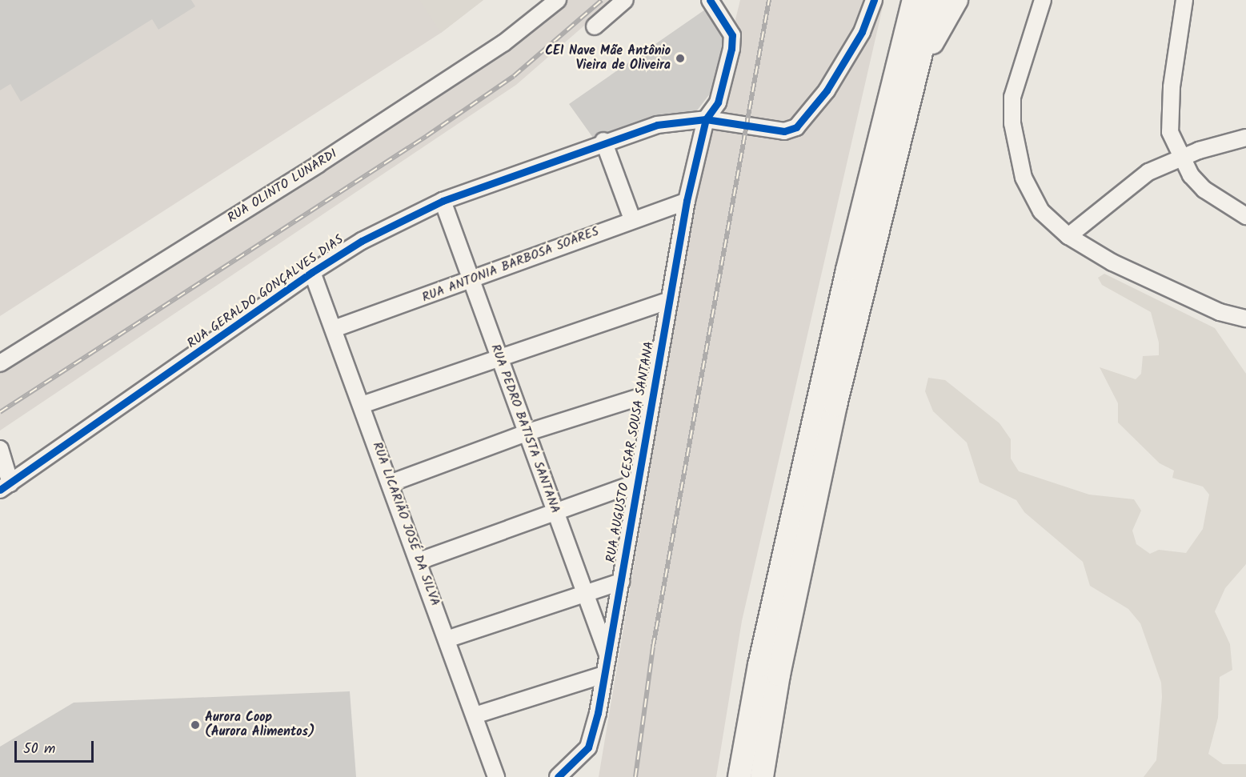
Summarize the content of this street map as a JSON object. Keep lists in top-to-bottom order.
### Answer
{
  "streets": {
    "street": [
      "RUA OLINTO LUNARDI",
      "RUA ANTONIA BARBOSA SOARES",
      "RUA GERALDO GONÇALVES DIAS",
      "RUA PEDRO BATISTA SANTANA",
      "RUA AUGUSTO CESAR SOUSA SANTANA",
      "RUA LICARIÃO JOSÉ DA SILVA"
    ]
  },
  "crossings": [
    ["RUA ANTONIA BARBOSA SOARES", "RUA PEDRO BATISTA SANTANA"],
    ["RUA ANTONIA BARBOSA SOARES", "RUA AUGUSTO CESAR SOUSA SANTANA"],
    ["RUA ANTONIA BARBOSA SOARES", "RUA LICARIÃO JOSÉ DA SILVA"],
    ["RUA GERALDO GONÇALVES DIAS", "RUA PEDRO BATISTA SANTANA"],
    ["RUA GERALDO GONÇALVES DIAS", "RUA AUGUSTO CESAR SOUSA SANTANA"],
    ["RUA GERALDO GONÇALVES DIAS", "RUA LICARIÃO JOSÉ DA SILVA"],
    ["RUA PEDRO BATISTA SANTANA", "RUA AUGUSTO CESAR SOUSA SANTANA"]
  ],
  "places": ["CEI Nave Mãe Antônio Vieira de Oliveira", "Aurora Coop (Aurora Alimentos)"],
  "scale_bar": "50 m"
}
